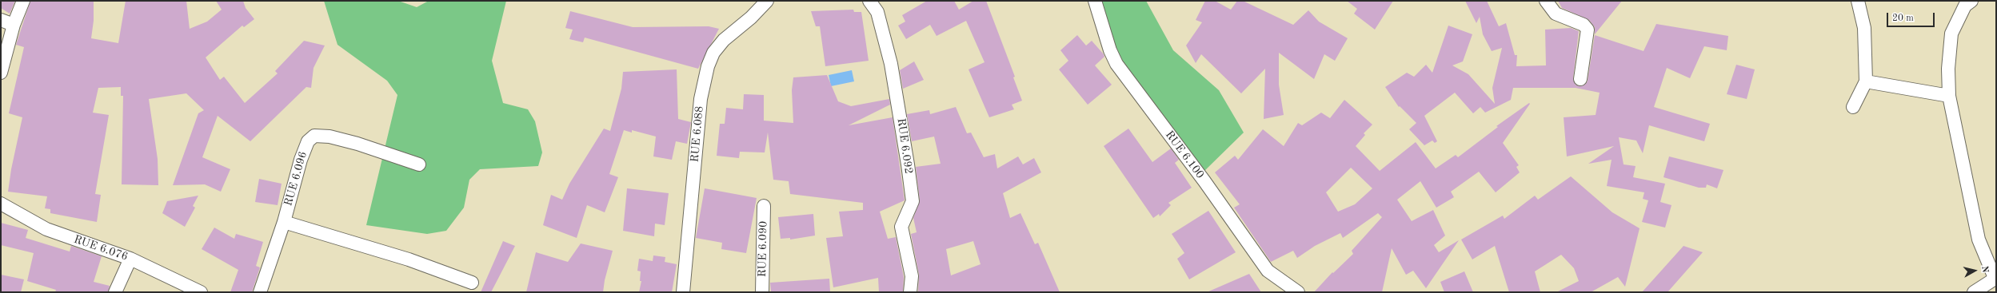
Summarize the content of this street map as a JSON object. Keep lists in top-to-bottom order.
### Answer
{
  "streets": {
    "street": [
      "RUE 6.088",
      "RUE 6.092",
      "RUE 6.100",
      "RUE 6.096",
      "RUE 6.076",
      "RUE 6.090"
    ]
  },
  "scale_bar": "20 m",
  "north": "right"
}
